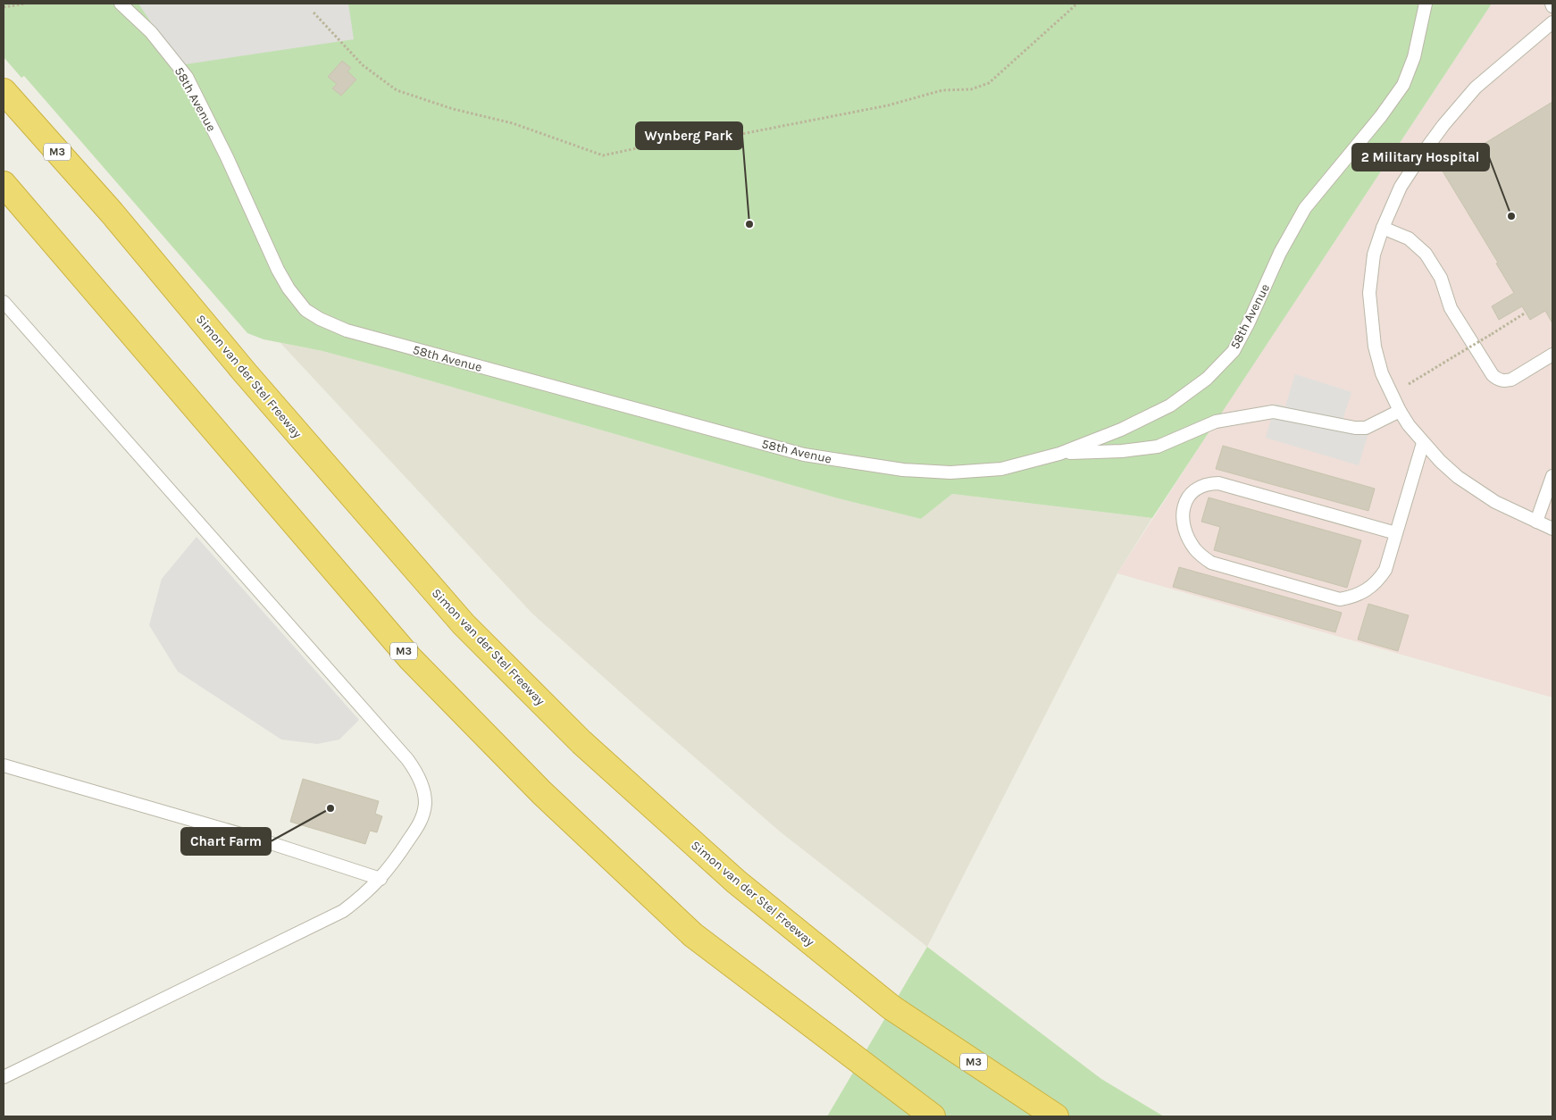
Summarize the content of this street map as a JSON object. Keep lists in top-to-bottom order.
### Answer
{
  "streets": {
    "highway": ["M3", "Simon van der Stel Freeway"],
    "lane": ["58th Avenue"]
  },
  "places": ["2 Military Hospital", "Wynberg Park", "Chart Farm"]
}
